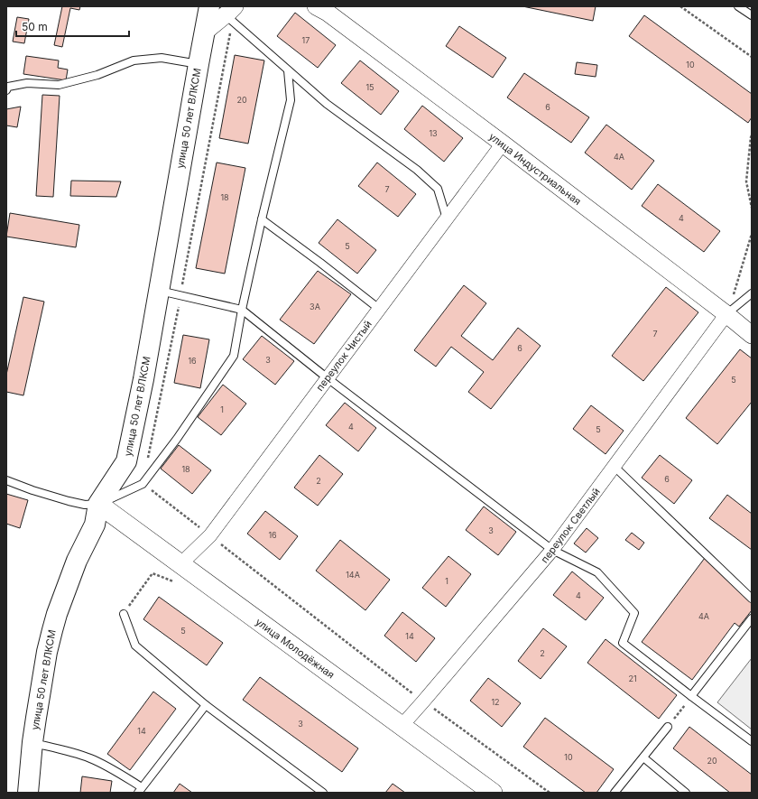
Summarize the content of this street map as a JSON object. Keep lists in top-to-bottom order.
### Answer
{
  "streets": {
    "main road": ["улица 50 лет ВЛКСМ", "улица Молодёжная"],
    "street": ["улица Индустриальная", "переулок Чистый", "переулок Светлый"]
  },
  "crossings": [
    ["улица 50 лет ВЛКСМ", "улица Молодёжная"],
    ["улица Индустриальная", "переулок Чистый"],
    ["улица Индустриальная", "переулок Светлый"],
    ["переулок Чистый", "улица Молодёжная"],
    ["переулок Светлый", "улица Молодёжная"]
  ],
  "house_numbers": [
    "17",
    "10",
    "15",
    "20",
    "6",
    "13",
    "4А",
    "7",
    "18",
    "4",
    "5",
    "3А",
    "7",
    "6",
    "3",
    "16",
    "5",
    "1",
    "4",
    "5",
    "18",
    "6",
    "2",
    "3",
    "16",
    "14А",
    "1",
    "4",
    "4А",
    "5",
    "14",
    "2",
    "21",
    "12",
    "3",
    "14",
    "10",
    "20"
  ],
  "scale_bar": "50 m"
}
